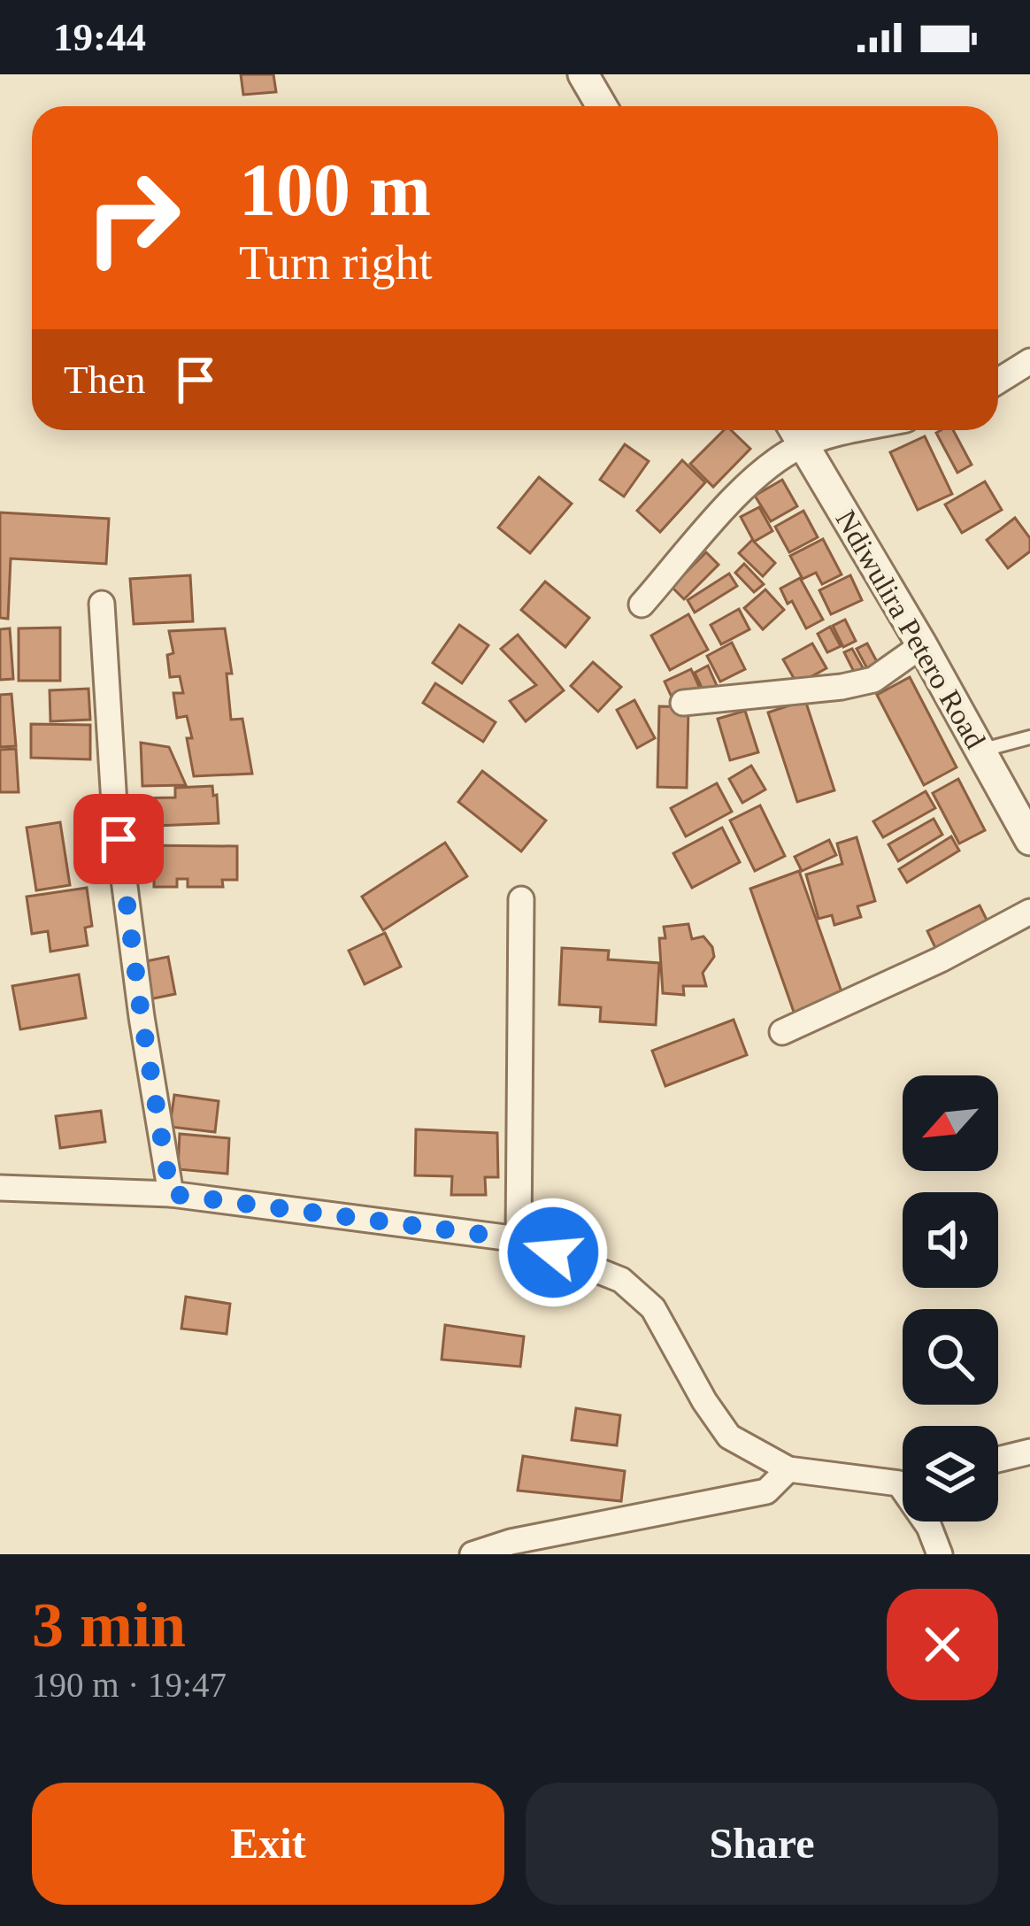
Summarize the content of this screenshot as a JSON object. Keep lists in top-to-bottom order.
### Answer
{
  "streets": {
    "street": ["Ndiwulira Petero Road"]
  },
  "north": "bottom left",
  "page": {
    "status": "19:44",
    "turn": ["100 m", "Turn right"],
    "then": "Then",
    "heading": ["3 min", "190 m · 19:47"],
    "buttons": ["Exit", "Share"]
  }
}
